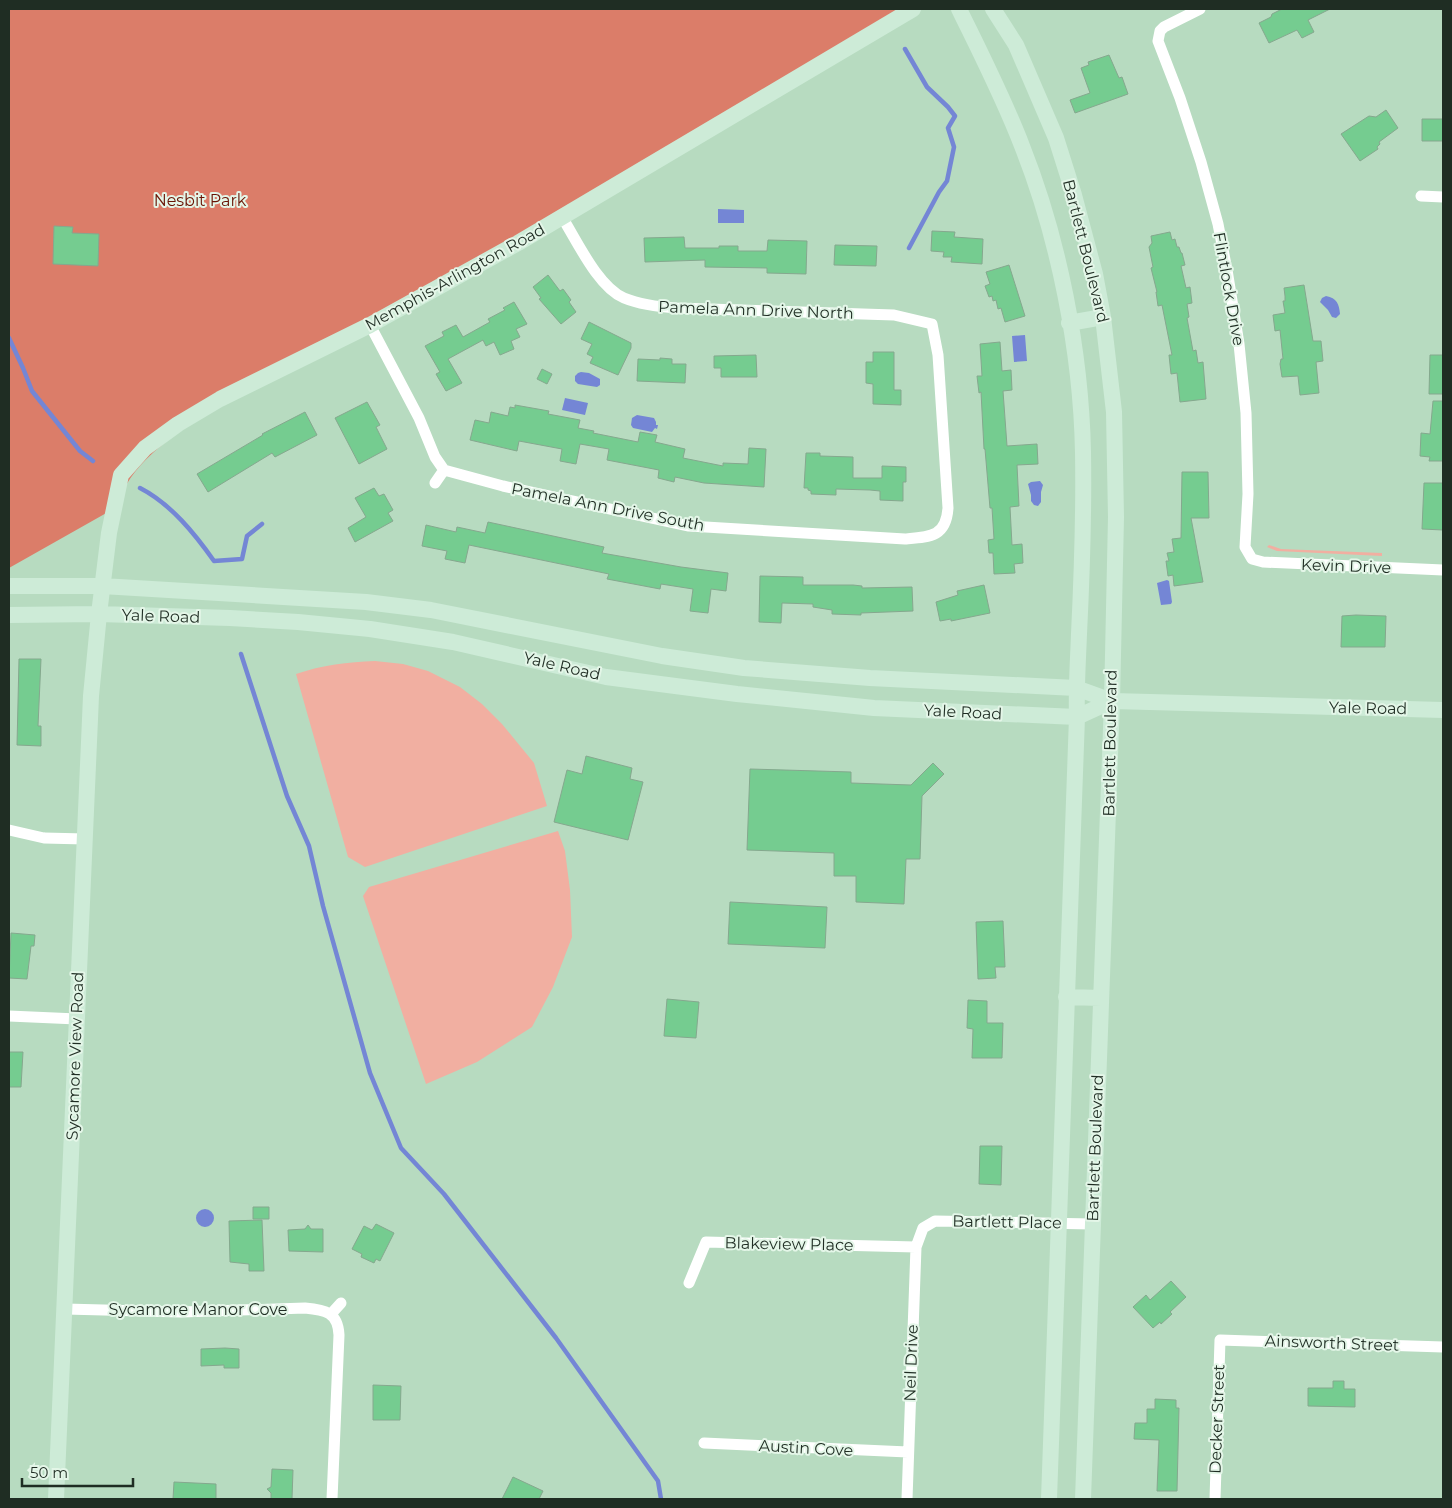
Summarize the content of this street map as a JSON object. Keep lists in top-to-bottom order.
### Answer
{
  "streets": {
    "main road": [
      "Bartlett Boulevard",
      "Memphis-Arlington Road",
      "Yale Road",
      "Sycamore View Road"
    ],
    "street": [
      "Flintlock Drive",
      "Pamela Ann Drive North",
      "Pamela Ann Drive South",
      "Kevin Drive",
      "Bartlett Place",
      "Blakeview Place",
      "Sycamore Manor Cove",
      "Ainsworth Street",
      "Neil Drive",
      "Decker Street",
      "Austin Cove"
    ]
  },
  "crossings": [
    ["Bartlett Boulevard", "Yale Road"],
    ["Bartlett Boulevard", "Bartlett Place"],
    ["Memphis-Arlington Road", "Pamela Ann Drive North"],
    ["Memphis-Arlington Road", "Yale Road"],
    ["Memphis-Arlington Road", "Sycamore View Road"],
    ["Flintlock Drive", "Kevin Drive"],
    ["Pamela Ann Drive North", "Pamela Ann Drive South"],
    ["Yale Road", "Sycamore View Road"],
    ["Sycamore View Road", "Sycamore Manor Cove"],
    ["Bartlett Place", "Neil Drive"],
    ["Blakeview Place", "Neil Drive"],
    ["Ainsworth Street", "Decker Street"],
    ["Neil Drive", "Austin Cove"]
  ],
  "parks": ["Nesbit Park"],
  "scale_bar": "50 m"
}
